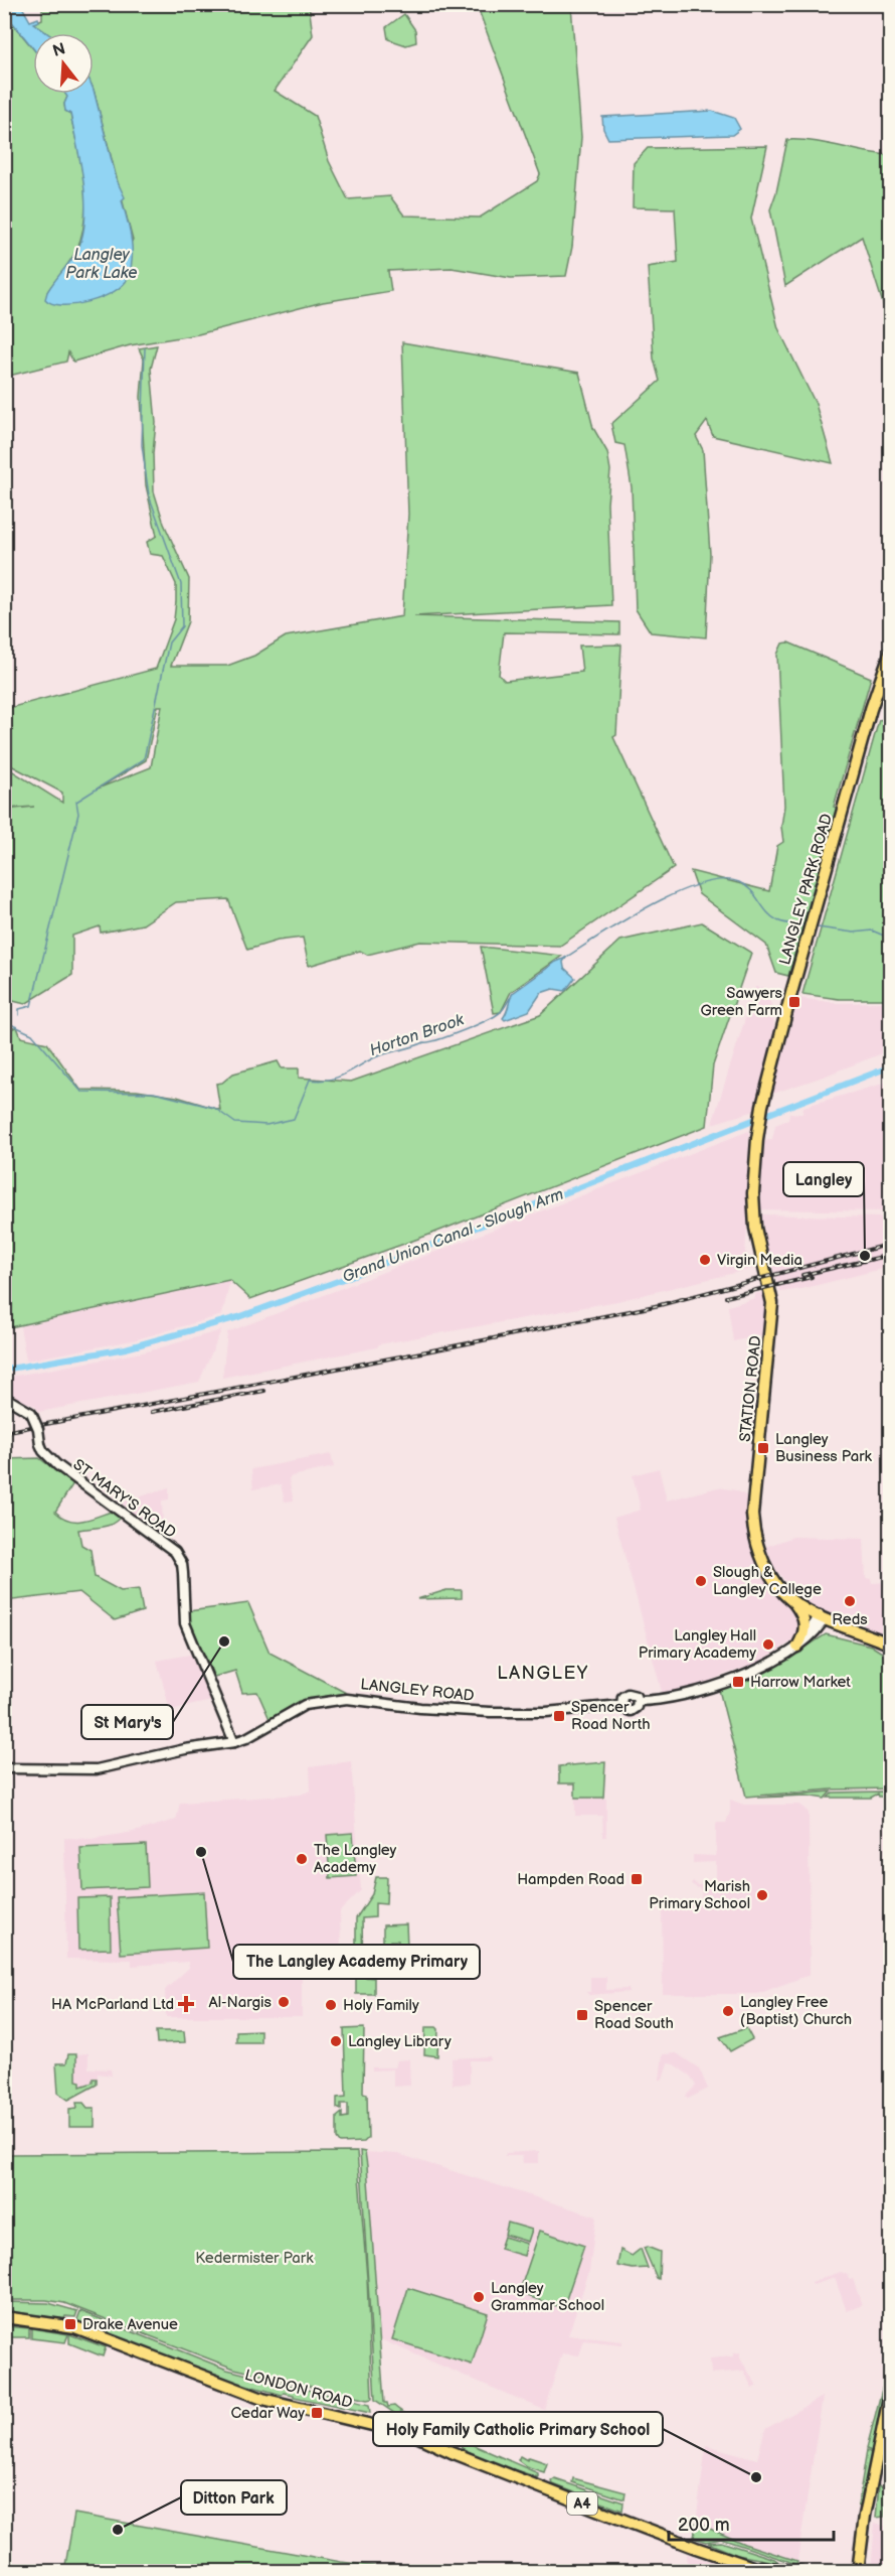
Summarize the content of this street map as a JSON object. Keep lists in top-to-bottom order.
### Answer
{
  "streets": {
    "main road": [
      "LANGLEY PARK ROAD",
      "STATION ROAD",
      "LONDON ROAD",
      "A4"
    ],
    "street": ["ST MARY'S ROAD", "LANGLEY ROAD"]
  },
  "crossings": [
    ["LANGLEY PARK ROAD", "STATION ROAD"],
    ["ST MARY'S ROAD", "LANGLEY ROAD"],
    ["LONDON ROAD", "A4"]
  ],
  "districts": ["LANGLEY"],
  "water": ["Langley Park Lake", "Horton Brook", "Grand Union Canal - Slough Arm"],
  "parks": ["Kedermister Park"],
  "places": {
    "transit": [
      "Sawyers Green Farm",
      "Langley Business Park",
      "Harrow Market",
      "Spencer Road North",
      "Hampden Road",
      "Spencer Road South",
      "Drake Avenue",
      "Cedar Way"
    ],
    "other": [
      "Langley",
      "Virgin Media",
      "Slough & Langley College",
      "Reds",
      "St Mary's",
      "Langley Hall Primary Academy",
      "The Langley Academy Primary",
      "The Langley Academy",
      "Marish Primary School",
      "Al-Nargis",
      "Holy Family",
      "Langley Free (Baptist) Church",
      "Langley Library",
      "Langley Grammar School",
      "Holy Family Catholic Primary School",
      "Ditton Park"
    ],
    "health": ["HA McParland Ltd"]
  },
  "scale_bar": "200 m",
  "north": "top"
}
